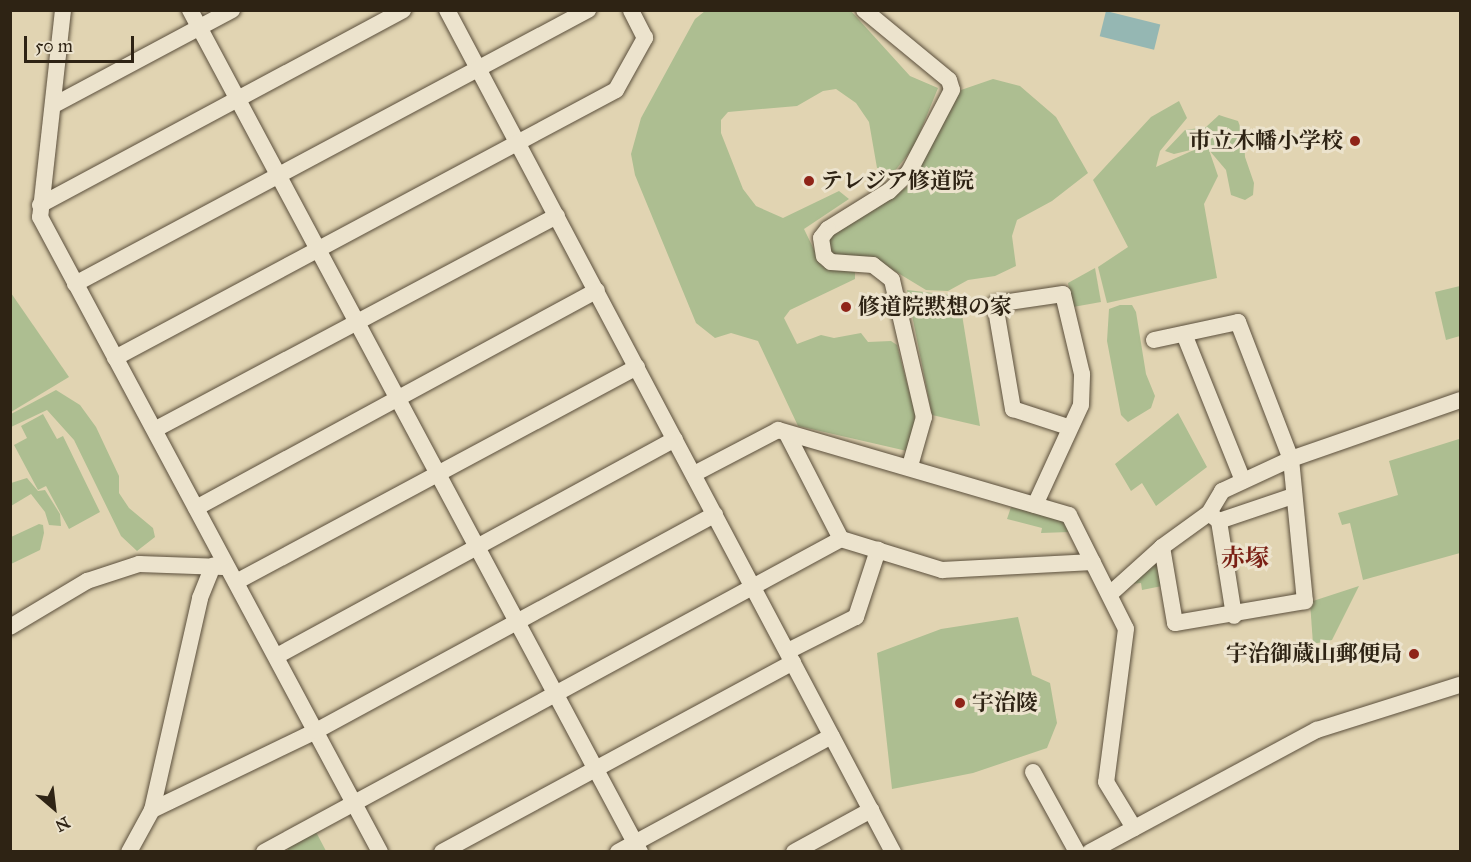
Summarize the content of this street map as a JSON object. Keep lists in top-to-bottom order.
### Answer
{
  "districts": ["赤塚"],
  "places": [
    "市立木幡小学校",
    "テレジア修道院",
    "修道院黙想の家",
    "宇治御蔵山郵便局",
    "宇治陵"
  ],
  "scale_bar": "50 m",
  "north": "bottom right"
}
